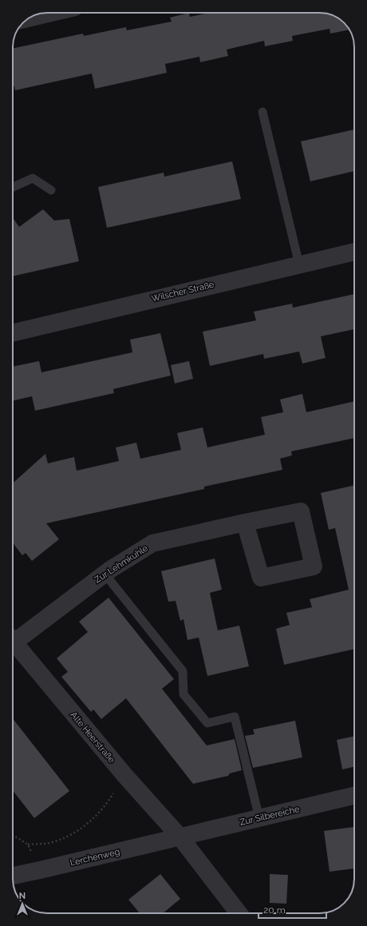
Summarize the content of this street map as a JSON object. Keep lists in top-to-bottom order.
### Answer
{
  "streets": {
    "street": [
      "Wilscher Straße",
      "Zur Lehmkuhle",
      "Alte Heerstraße",
      "Zur Silbereiche",
      "Lerchenweg"
    ]
  },
  "crossings": [
    ["Alte Heerstraße", "Zur Silbereiche"],
    ["Alte Heerstraße", "Lerchenweg"],
    ["Zur Silbereiche", "Lerchenweg"]
  ],
  "scale_bar": "20 m",
  "north": "top"
}
